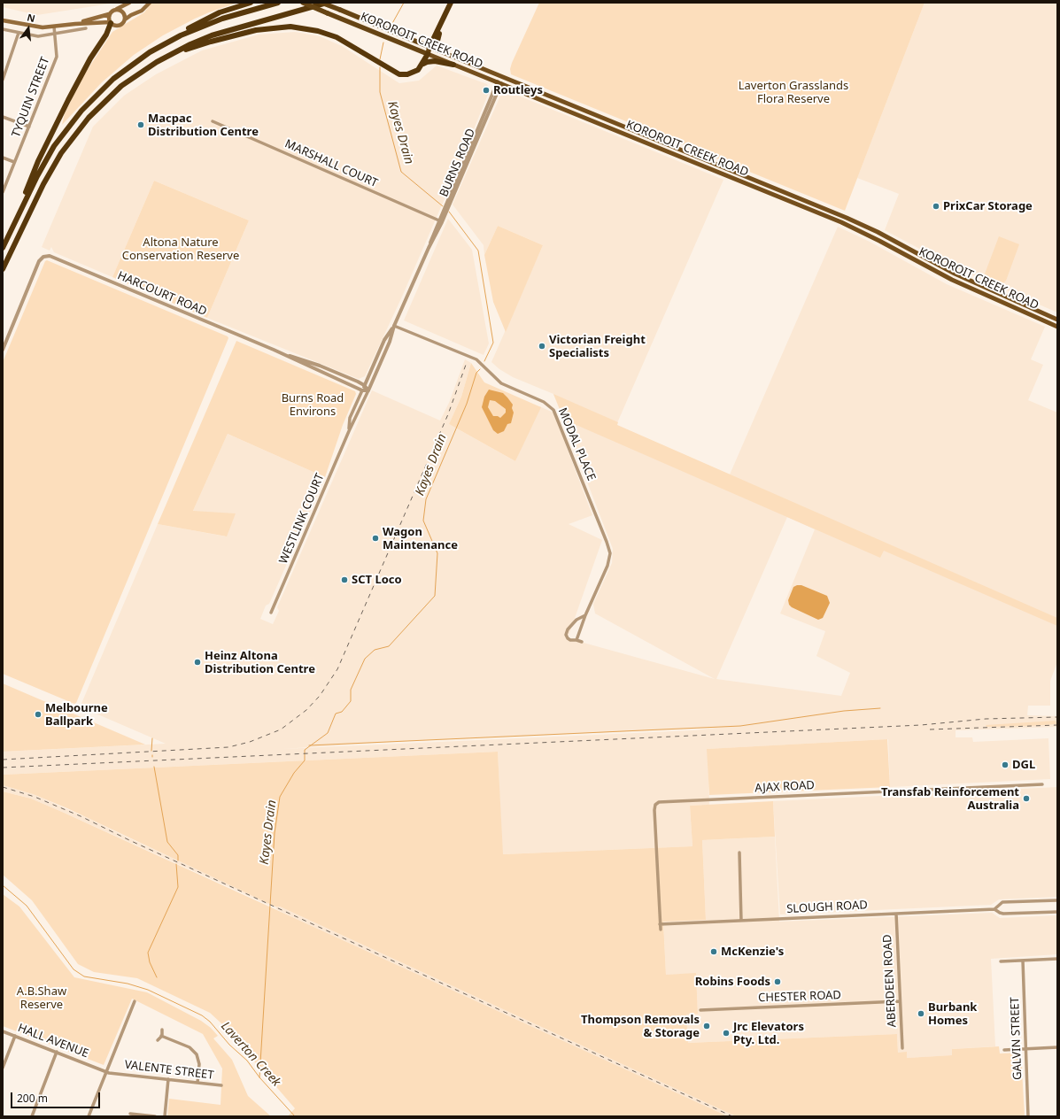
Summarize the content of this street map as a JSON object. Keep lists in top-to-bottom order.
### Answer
{
  "streets": {
    "highway": ["KOROROIT CREEK ROAD"],
    "street": [
      "TYQUIN STREET",
      "BURNS ROAD",
      "MARSHALL COURT",
      "HARCOURT ROAD",
      "MODAL PLACE",
      "WESTLINK COURT",
      "AJAX ROAD",
      "SLOUGH ROAD",
      "ABERDEEN ROAD",
      "CHESTER ROAD",
      "GALVIN STREET",
      "HALL AVENUE",
      "VALENTE STREET"
    ]
  },
  "crossings": [
    ["KOROROIT CREEK ROAD", "BURNS ROAD"],
    ["BURNS ROAD", "MARSHALL COURT"],
    ["BURNS ROAD", "HARCOURT ROAD"],
    ["BURNS ROAD", "MODAL PLACE"],
    ["BURNS ROAD", "WESTLINK COURT"],
    ["HARCOURT ROAD", "WESTLINK COURT"],
    ["AJAX ROAD", "SLOUGH ROAD"],
    ["SLOUGH ROAD", "ABERDEEN ROAD"],
    ["ABERDEEN ROAD", "CHESTER ROAD"],
    ["HALL AVENUE", "VALENTE STREET"]
  ],
  "water": ["Kayes Drain", "Laverton Creek"],
  "parks": [
    "Laverton Grasslands Flora Reserve",
    "Altona Nature Conservation Reserve",
    "Burns Road Environs",
    "A.B.Shaw Reserve"
  ],
  "places": [
    "Routleys",
    "Macpac Distribution Centre",
    "PrixCar Storage",
    "Victorian Freight Specialists",
    "Wagon Maintenance",
    "SCT Loco",
    "Heinz Altona Distribution Centre",
    "Melbourne Ballpark",
    "DGL",
    "Transfab Reinforcement Australia",
    "McKenzie's",
    "Robins Foods",
    "Burbank Homes",
    "Thompson Removals & Storage",
    "Jrc Elevators Pty. Ltd."
  ],
  "scale_bar": "200 m",
  "north": "top"
}
